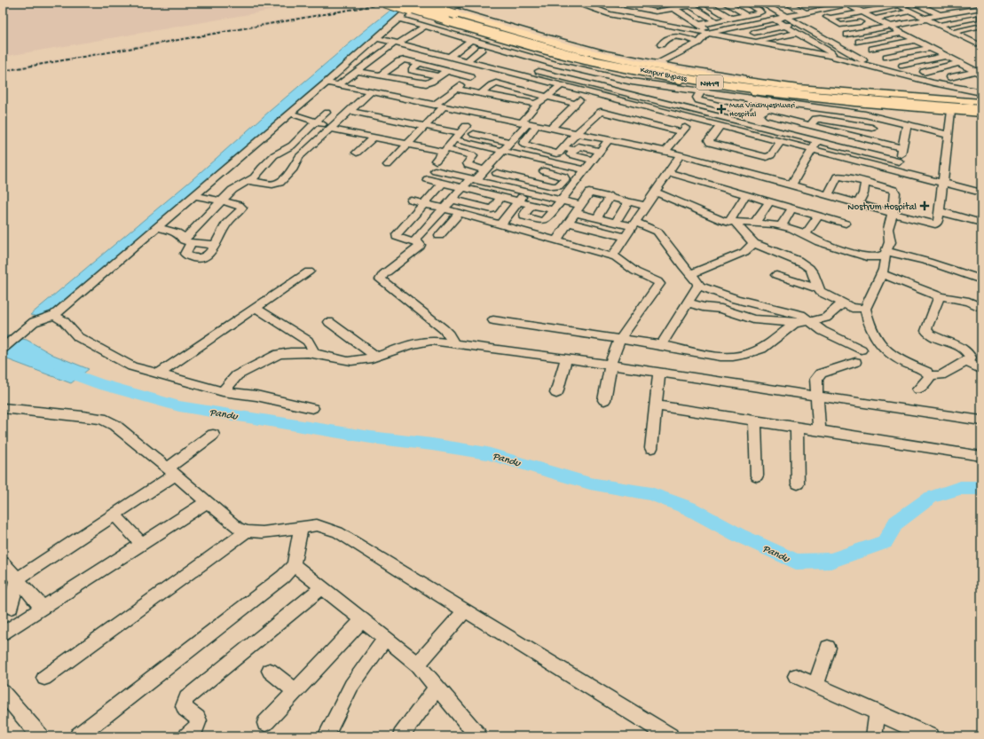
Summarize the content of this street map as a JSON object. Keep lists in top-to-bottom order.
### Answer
{
  "streets": {
    "highway": ["Kanpur Bypass", "NH19"]
  },
  "water": ["Pandu"],
  "places": {
    "health": ["Maa Vindhyeshwari Hospital", "Nostrum Hospital"]
  }
}
